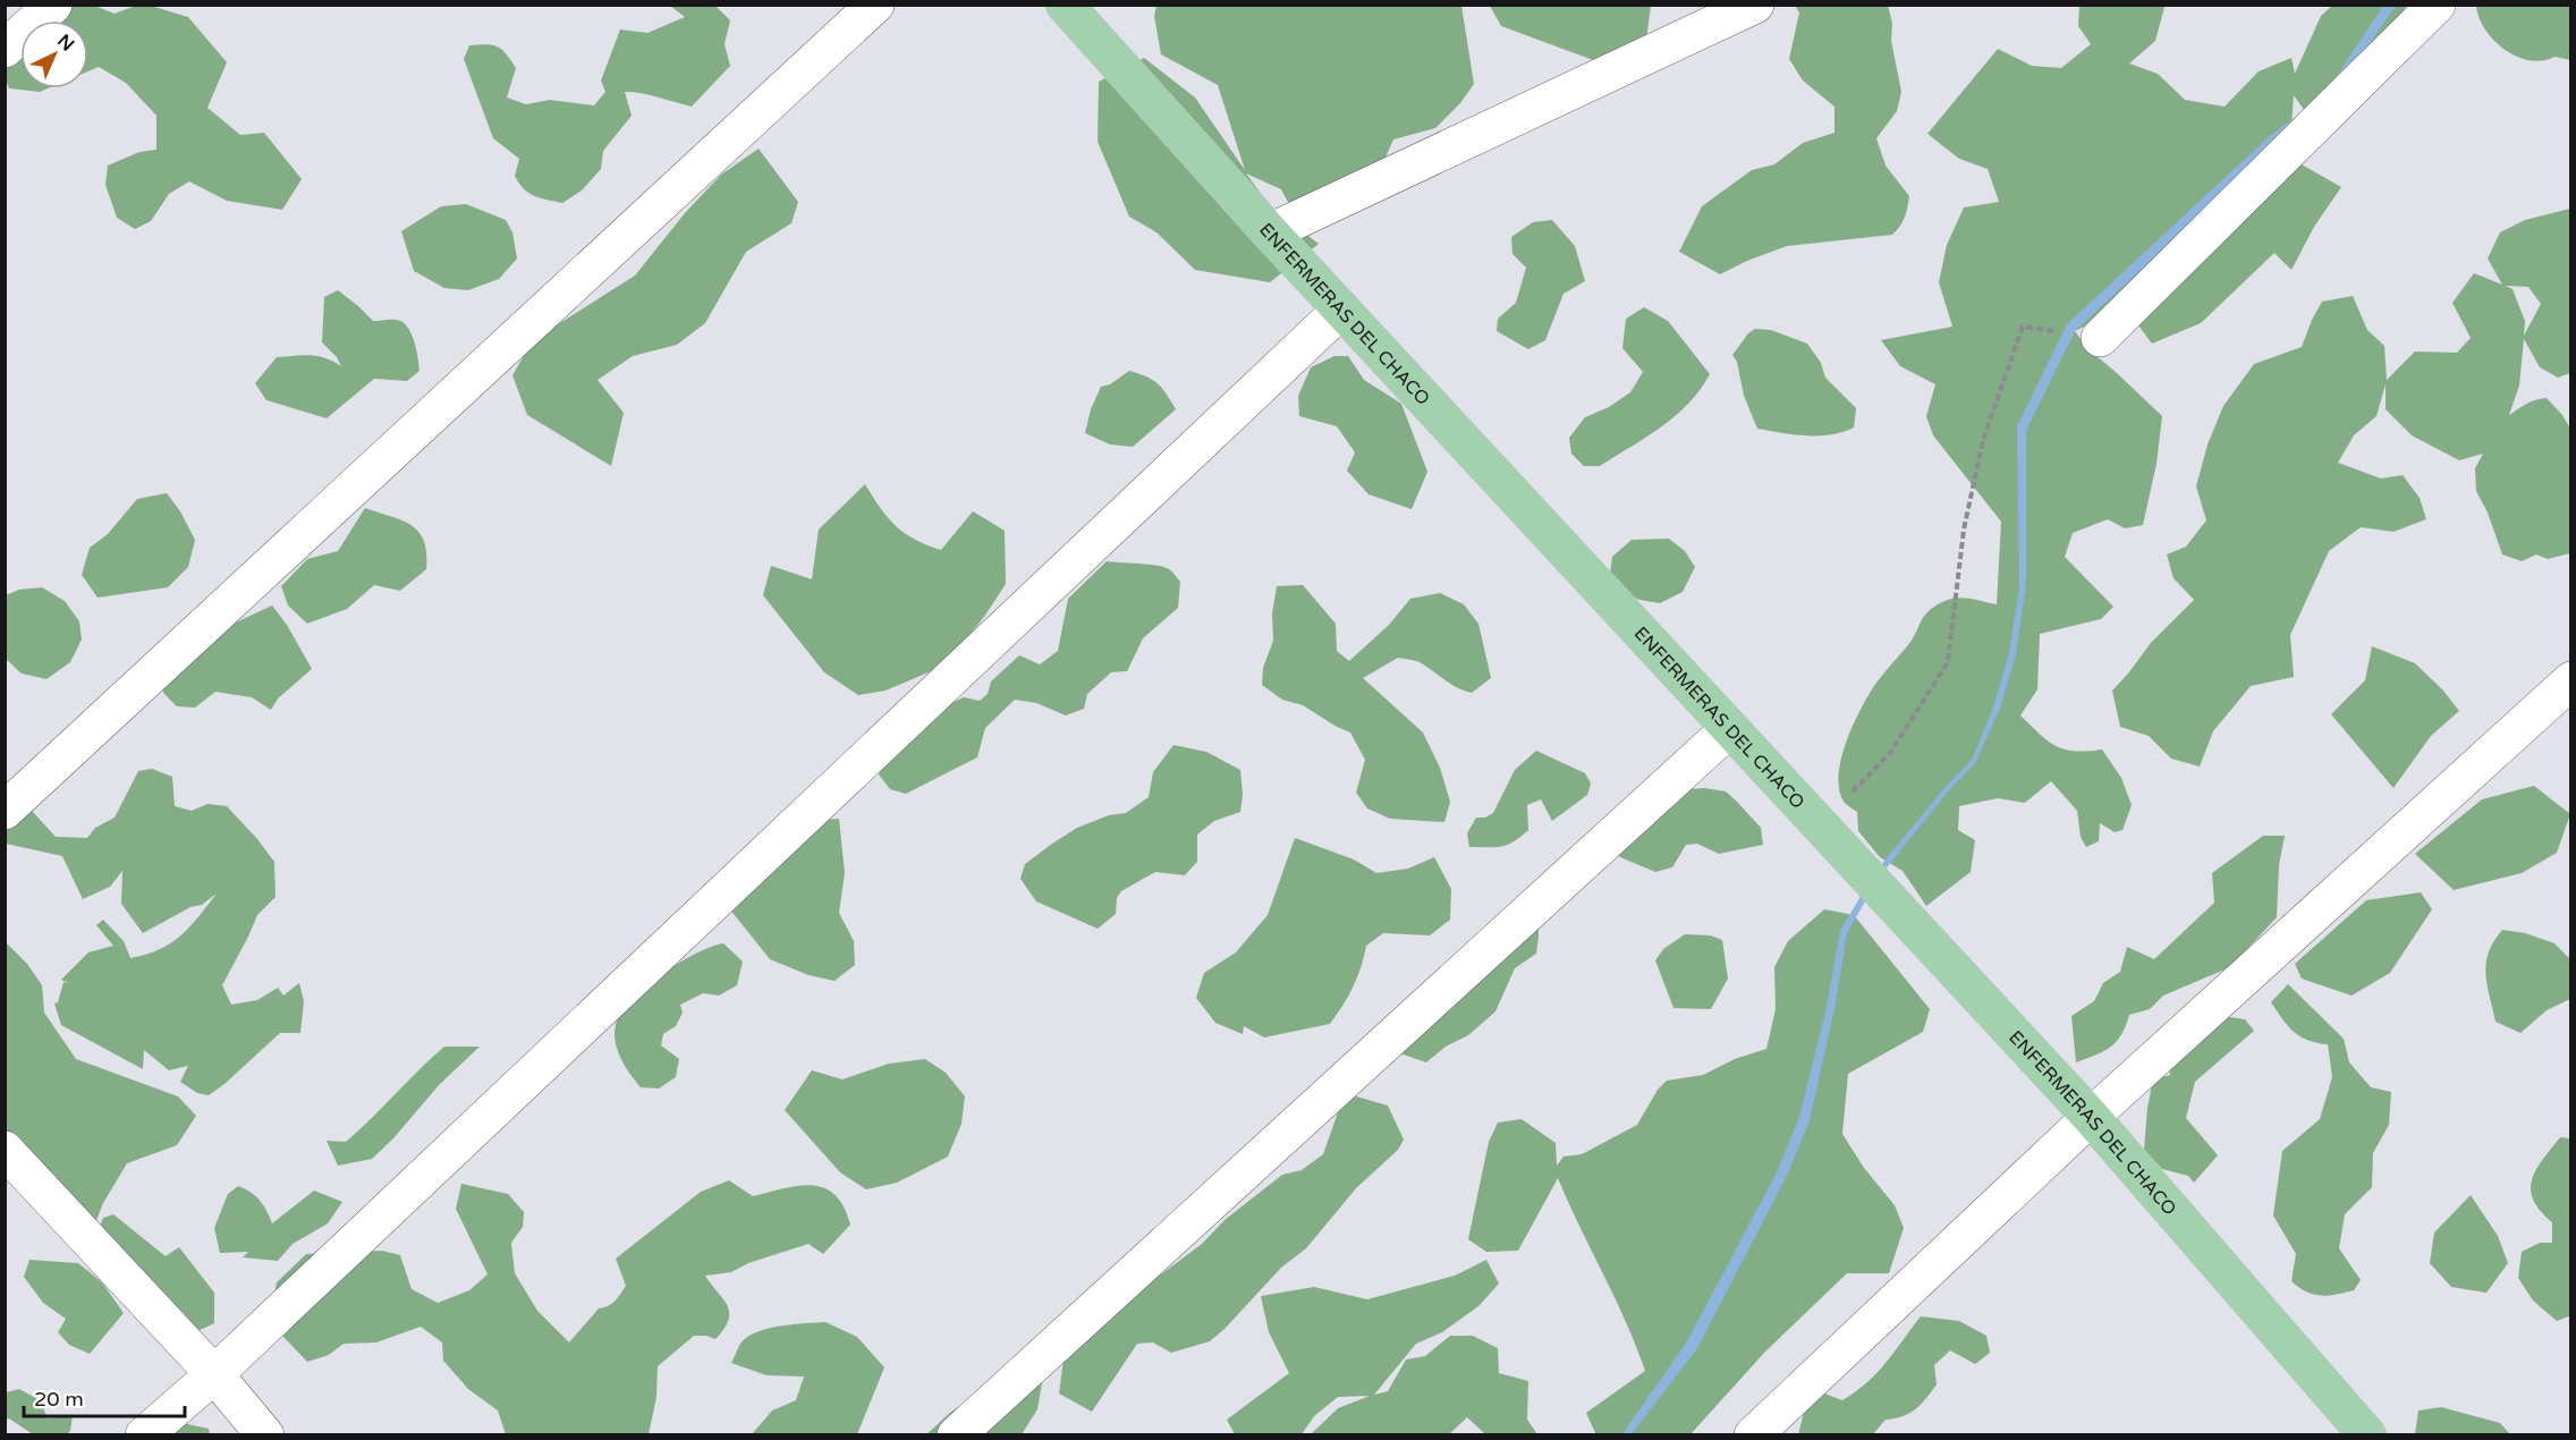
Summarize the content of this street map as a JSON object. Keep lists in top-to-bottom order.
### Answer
{
  "streets": {
    "main road": ["ENFERMERAS DEL CHACO"]
  },
  "scale_bar": "20 m",
  "north": "top right"
}
